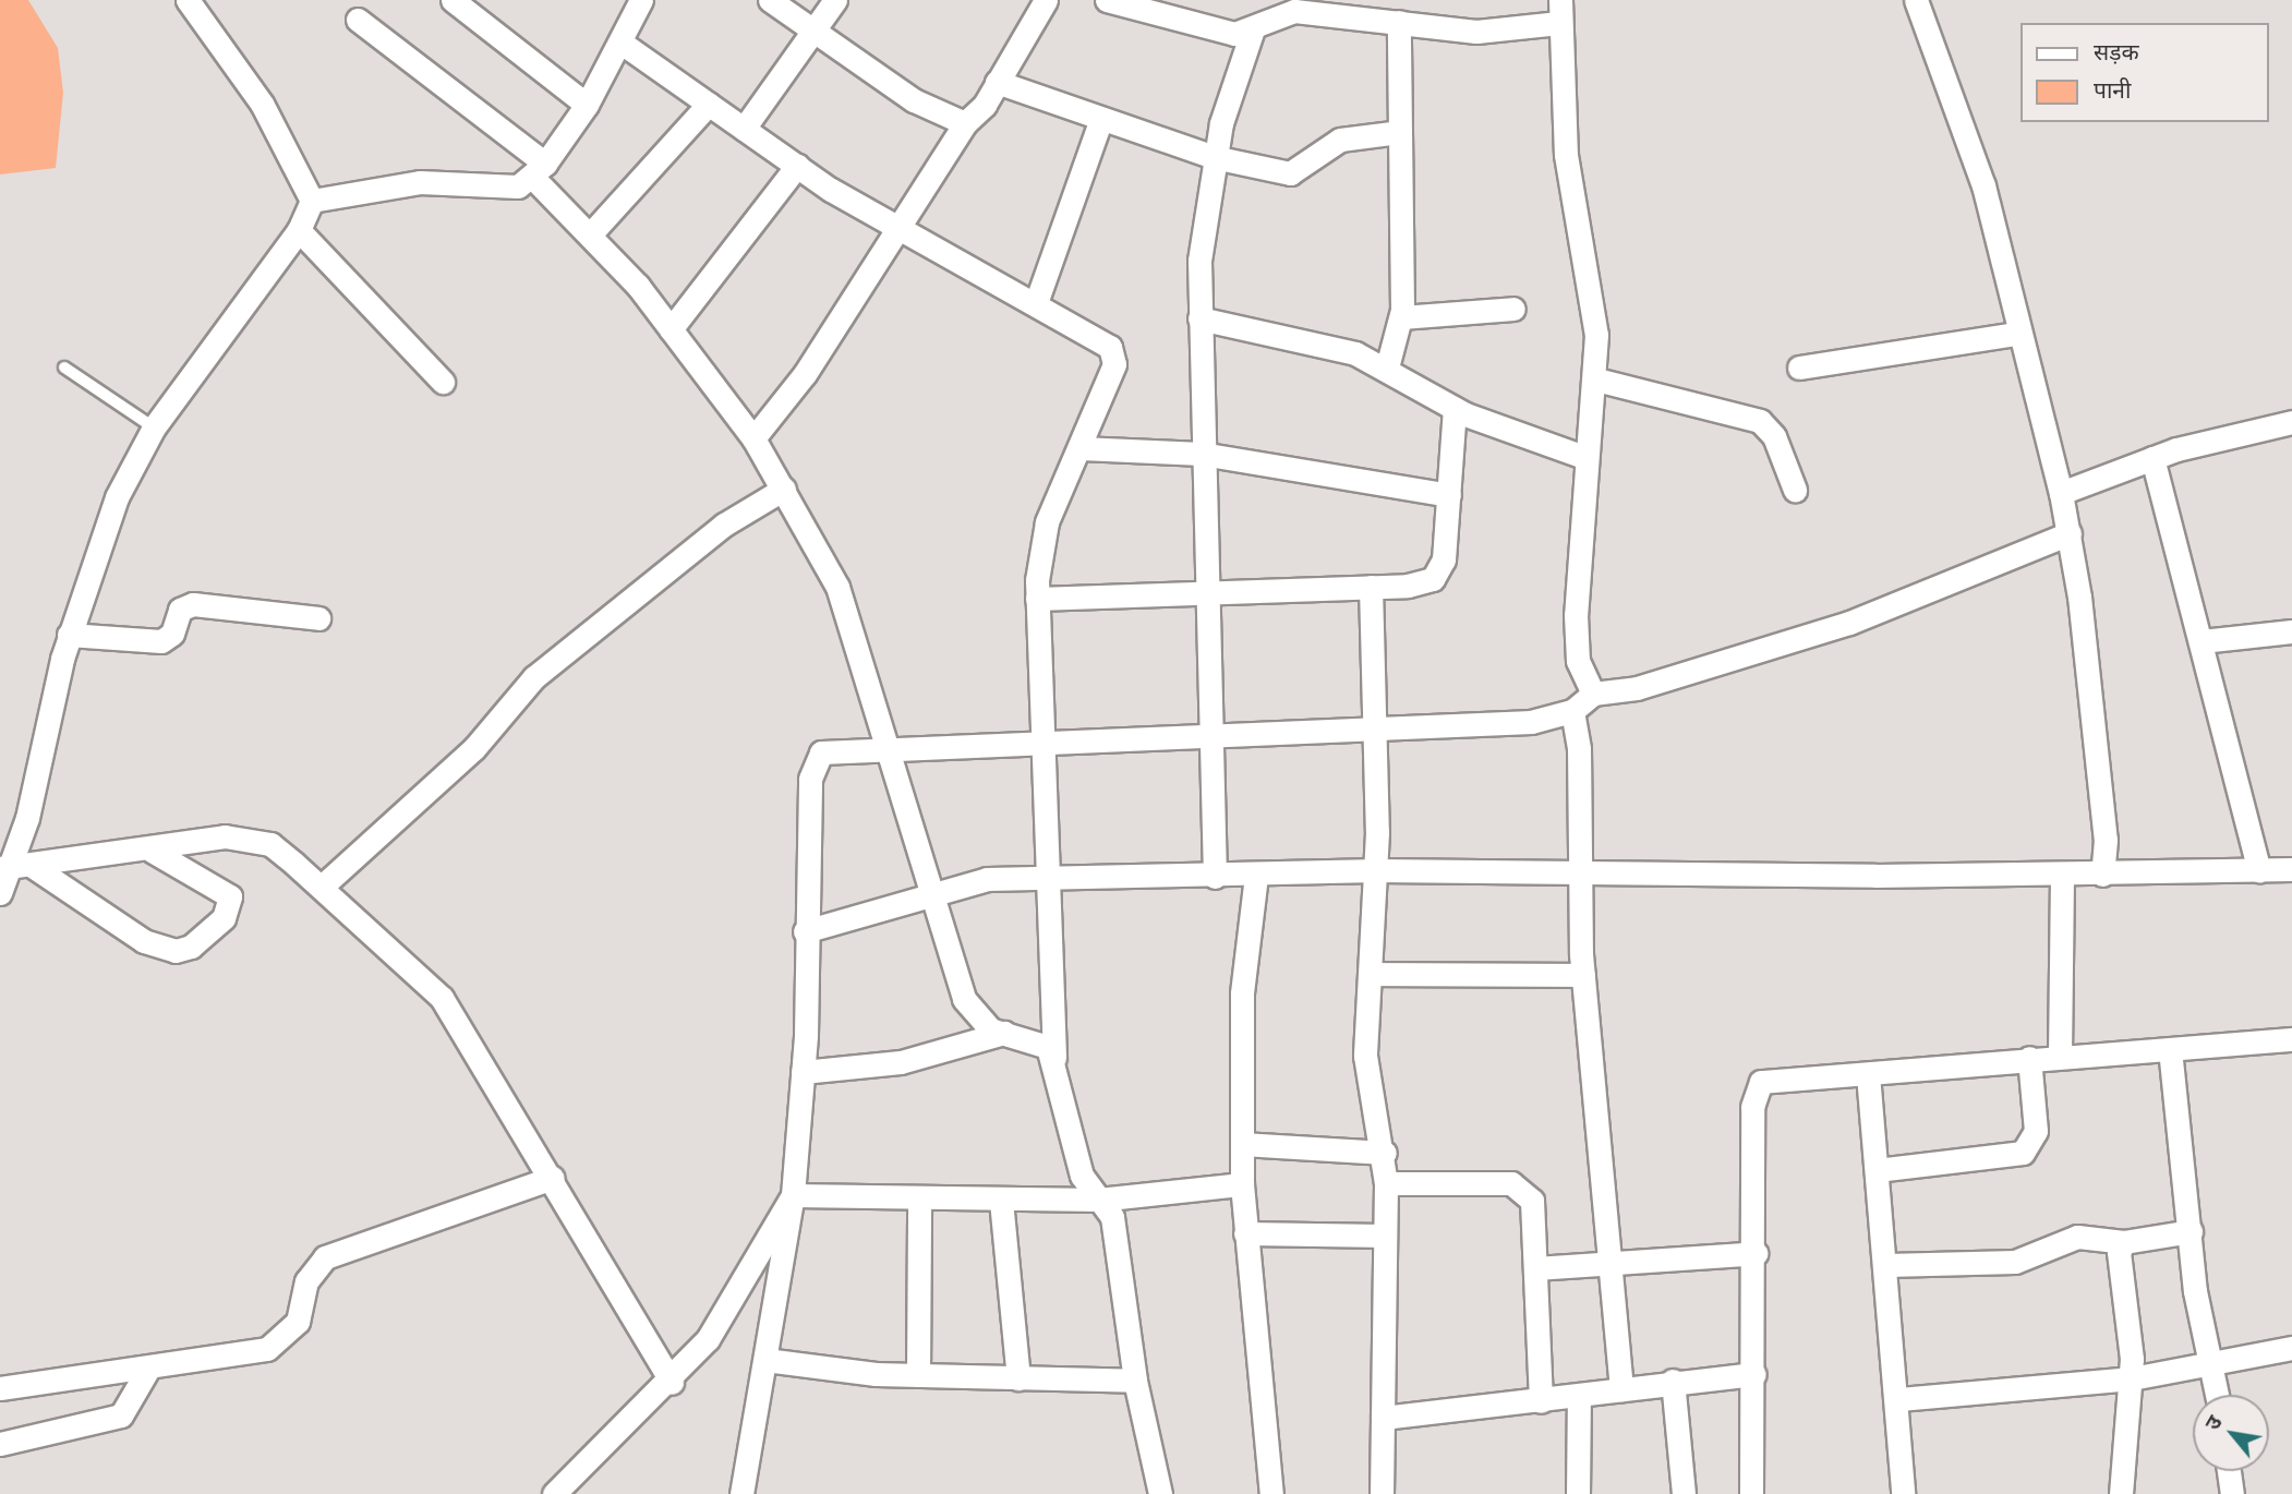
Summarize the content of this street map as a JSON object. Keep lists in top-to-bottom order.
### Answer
{
  "legend": ["सड़क", "पानी"],
  "north": "top left"
}
